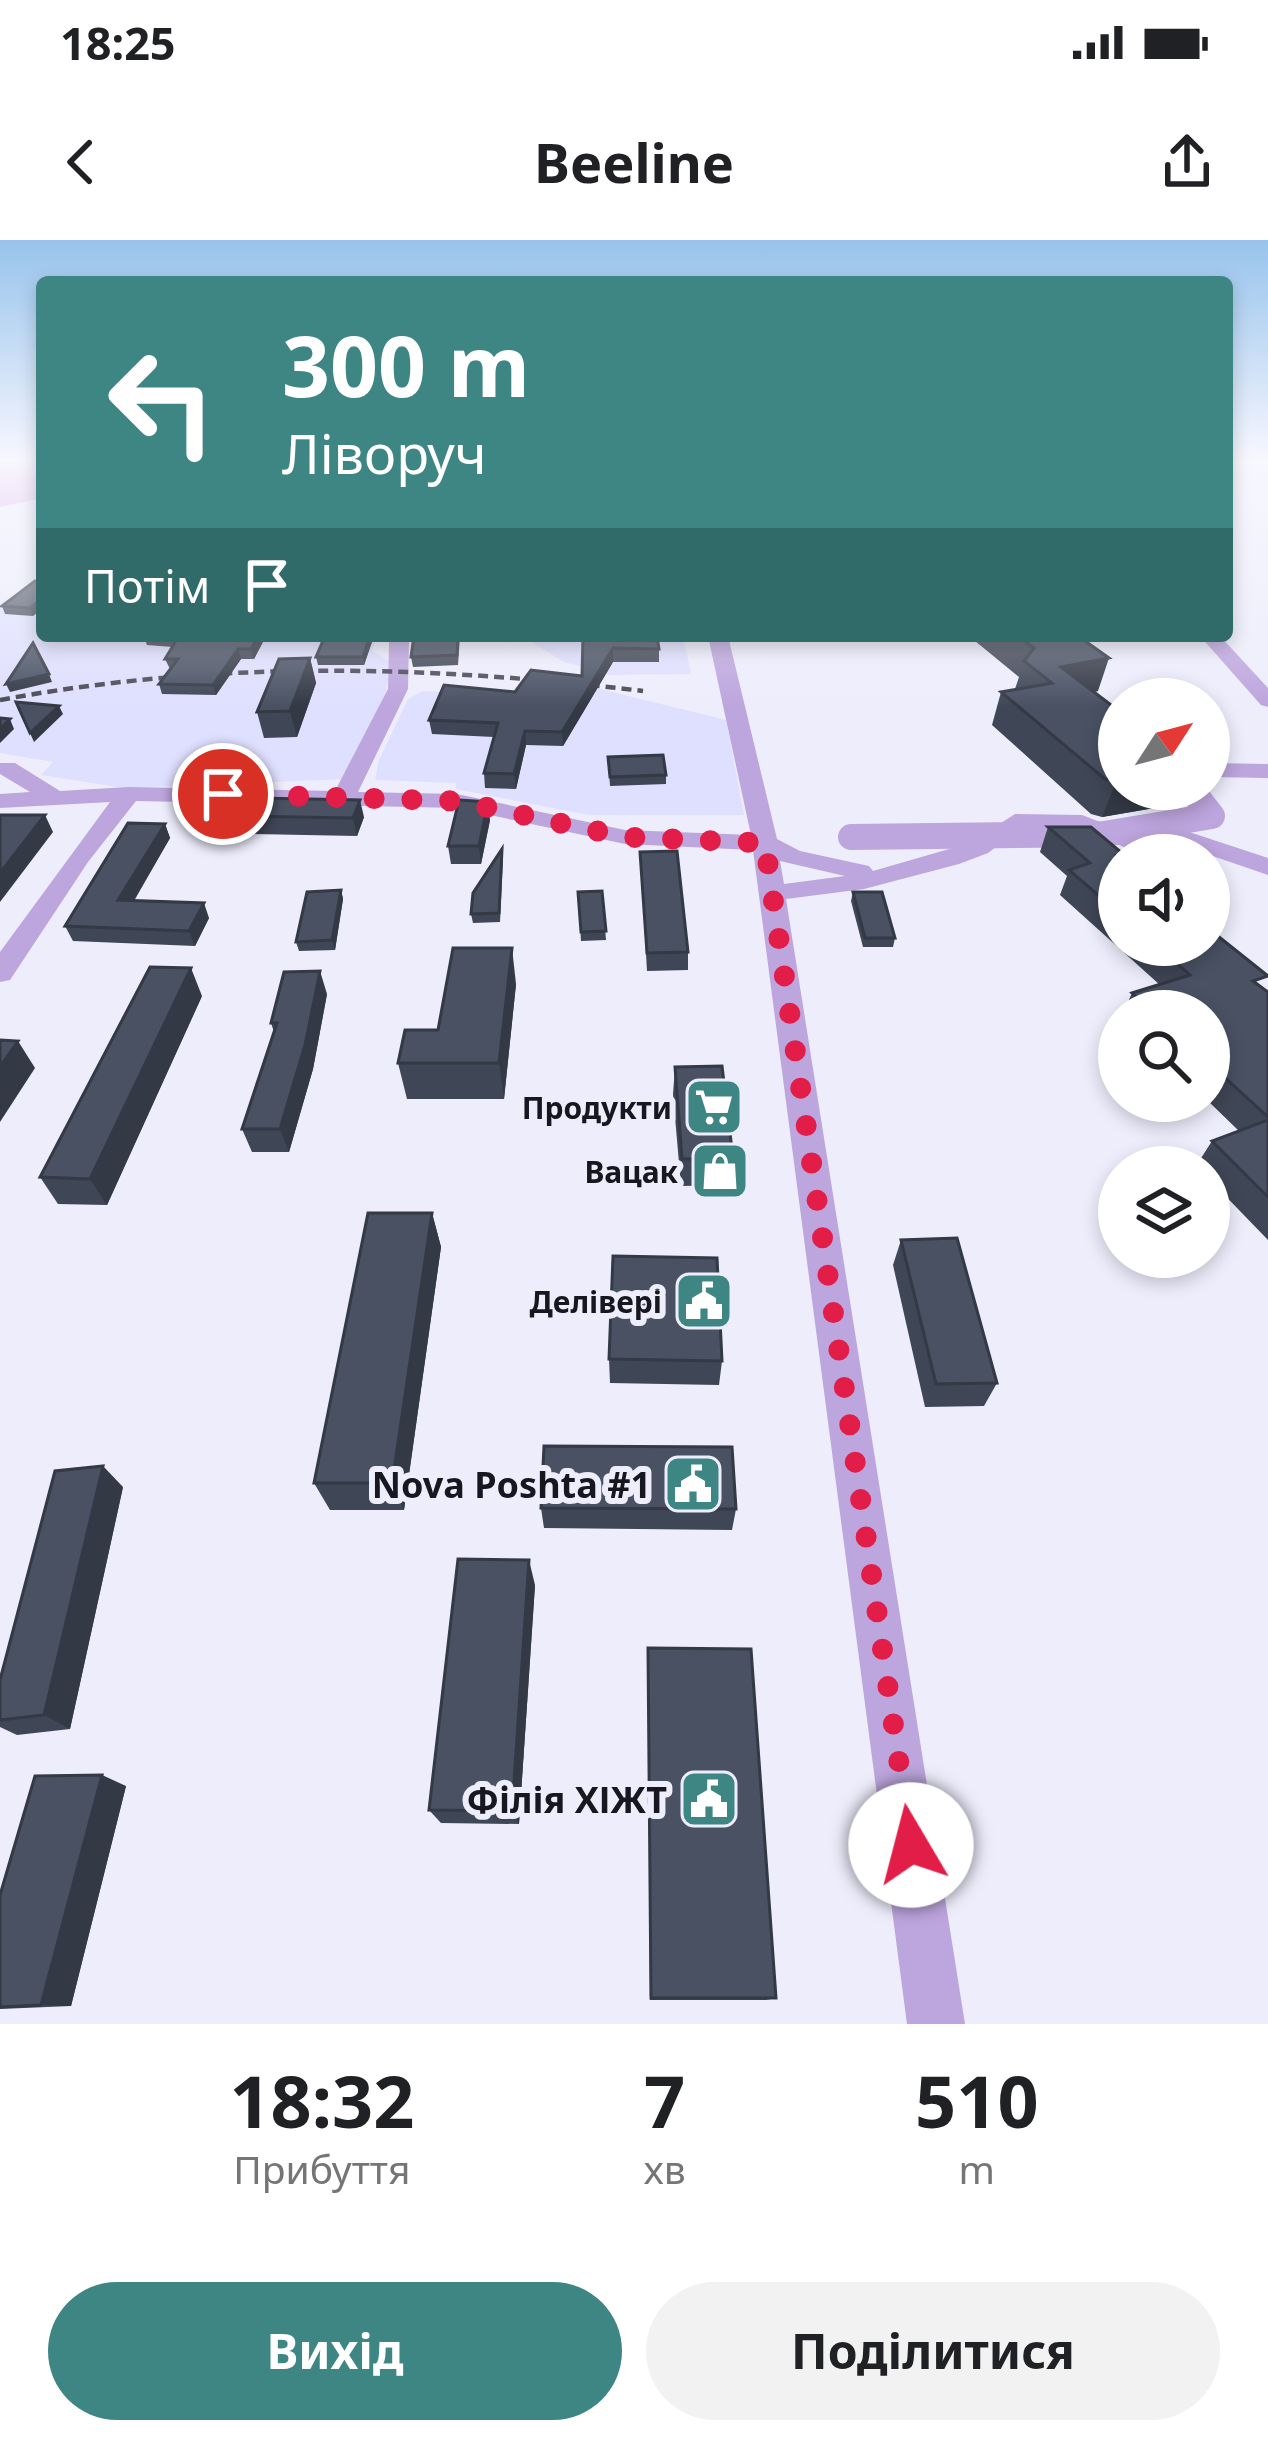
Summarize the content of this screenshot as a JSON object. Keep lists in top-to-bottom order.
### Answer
{
  "places": {
    "supermarket": ["Продукти"],
    "shop": ["Вацак"],
    "public building": ["Делівері", "Nova Poshta #1", "Філія ХІЖТ"]
  },
  "north": "top right",
  "page": {
    "status": "18:25",
    "header": "Beeline",
    "turn": ["300 m", "Ліворуч"],
    "then": "Потім",
    "eta": [
      "18:32",
      "Прибуття",
      "7",
      "хв",
      "510",
      "m"
    ],
    "buttons": ["Вихід", "Поділитися"]
  }
}
